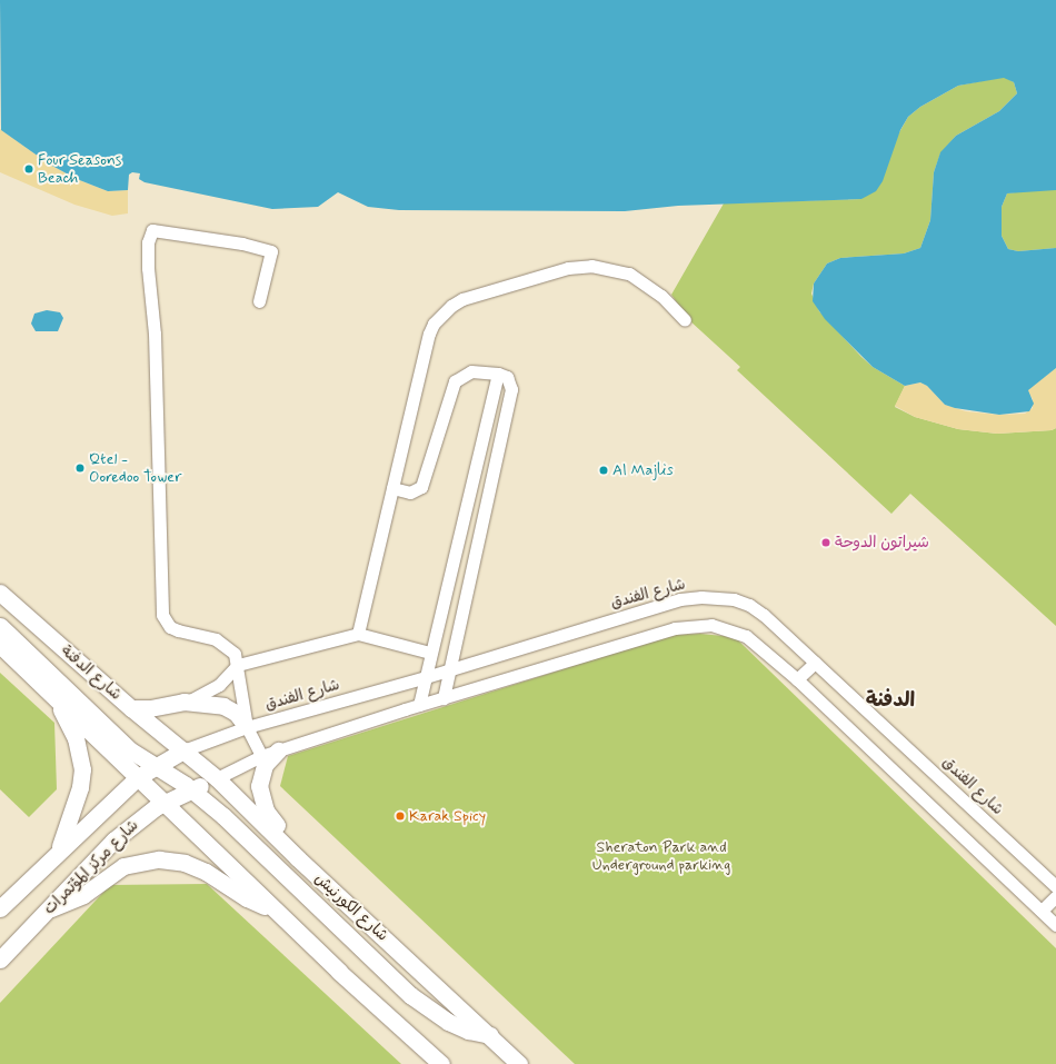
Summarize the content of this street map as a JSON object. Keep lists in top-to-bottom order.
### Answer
{
  "streets": {
    "main road": ["شارع الدفنة", "شارع مركز المؤتمرات", "شارع الكورنيش"],
    "street": ["شارع الفندق"]
  },
  "crossings": [
    ["شارع الفندق", "شارع الدفنة"],
    ["شارع الفندق", "شارع مركز المؤتمرات"],
    ["شارع الفندق", "شارع الكورنيش"],
    ["شارع الدفنة", "شارع مركز المؤتمرات"],
    ["شارع الدفنة", "شارع الكورنيش"],
    ["شارع مركز المؤتمرات", "شارع الكورنيش"]
  ],
  "districts": ["الدفنة"],
  "parks": ["Sheraton Park and Underground parking"],
  "places": [
    "Four Seasons Beach",
    "Qtel - Ooredoo Tower",
    "Al Majlis",
    "شيراتون الدوحة",
    "Karak Spicy"
  ]
}
